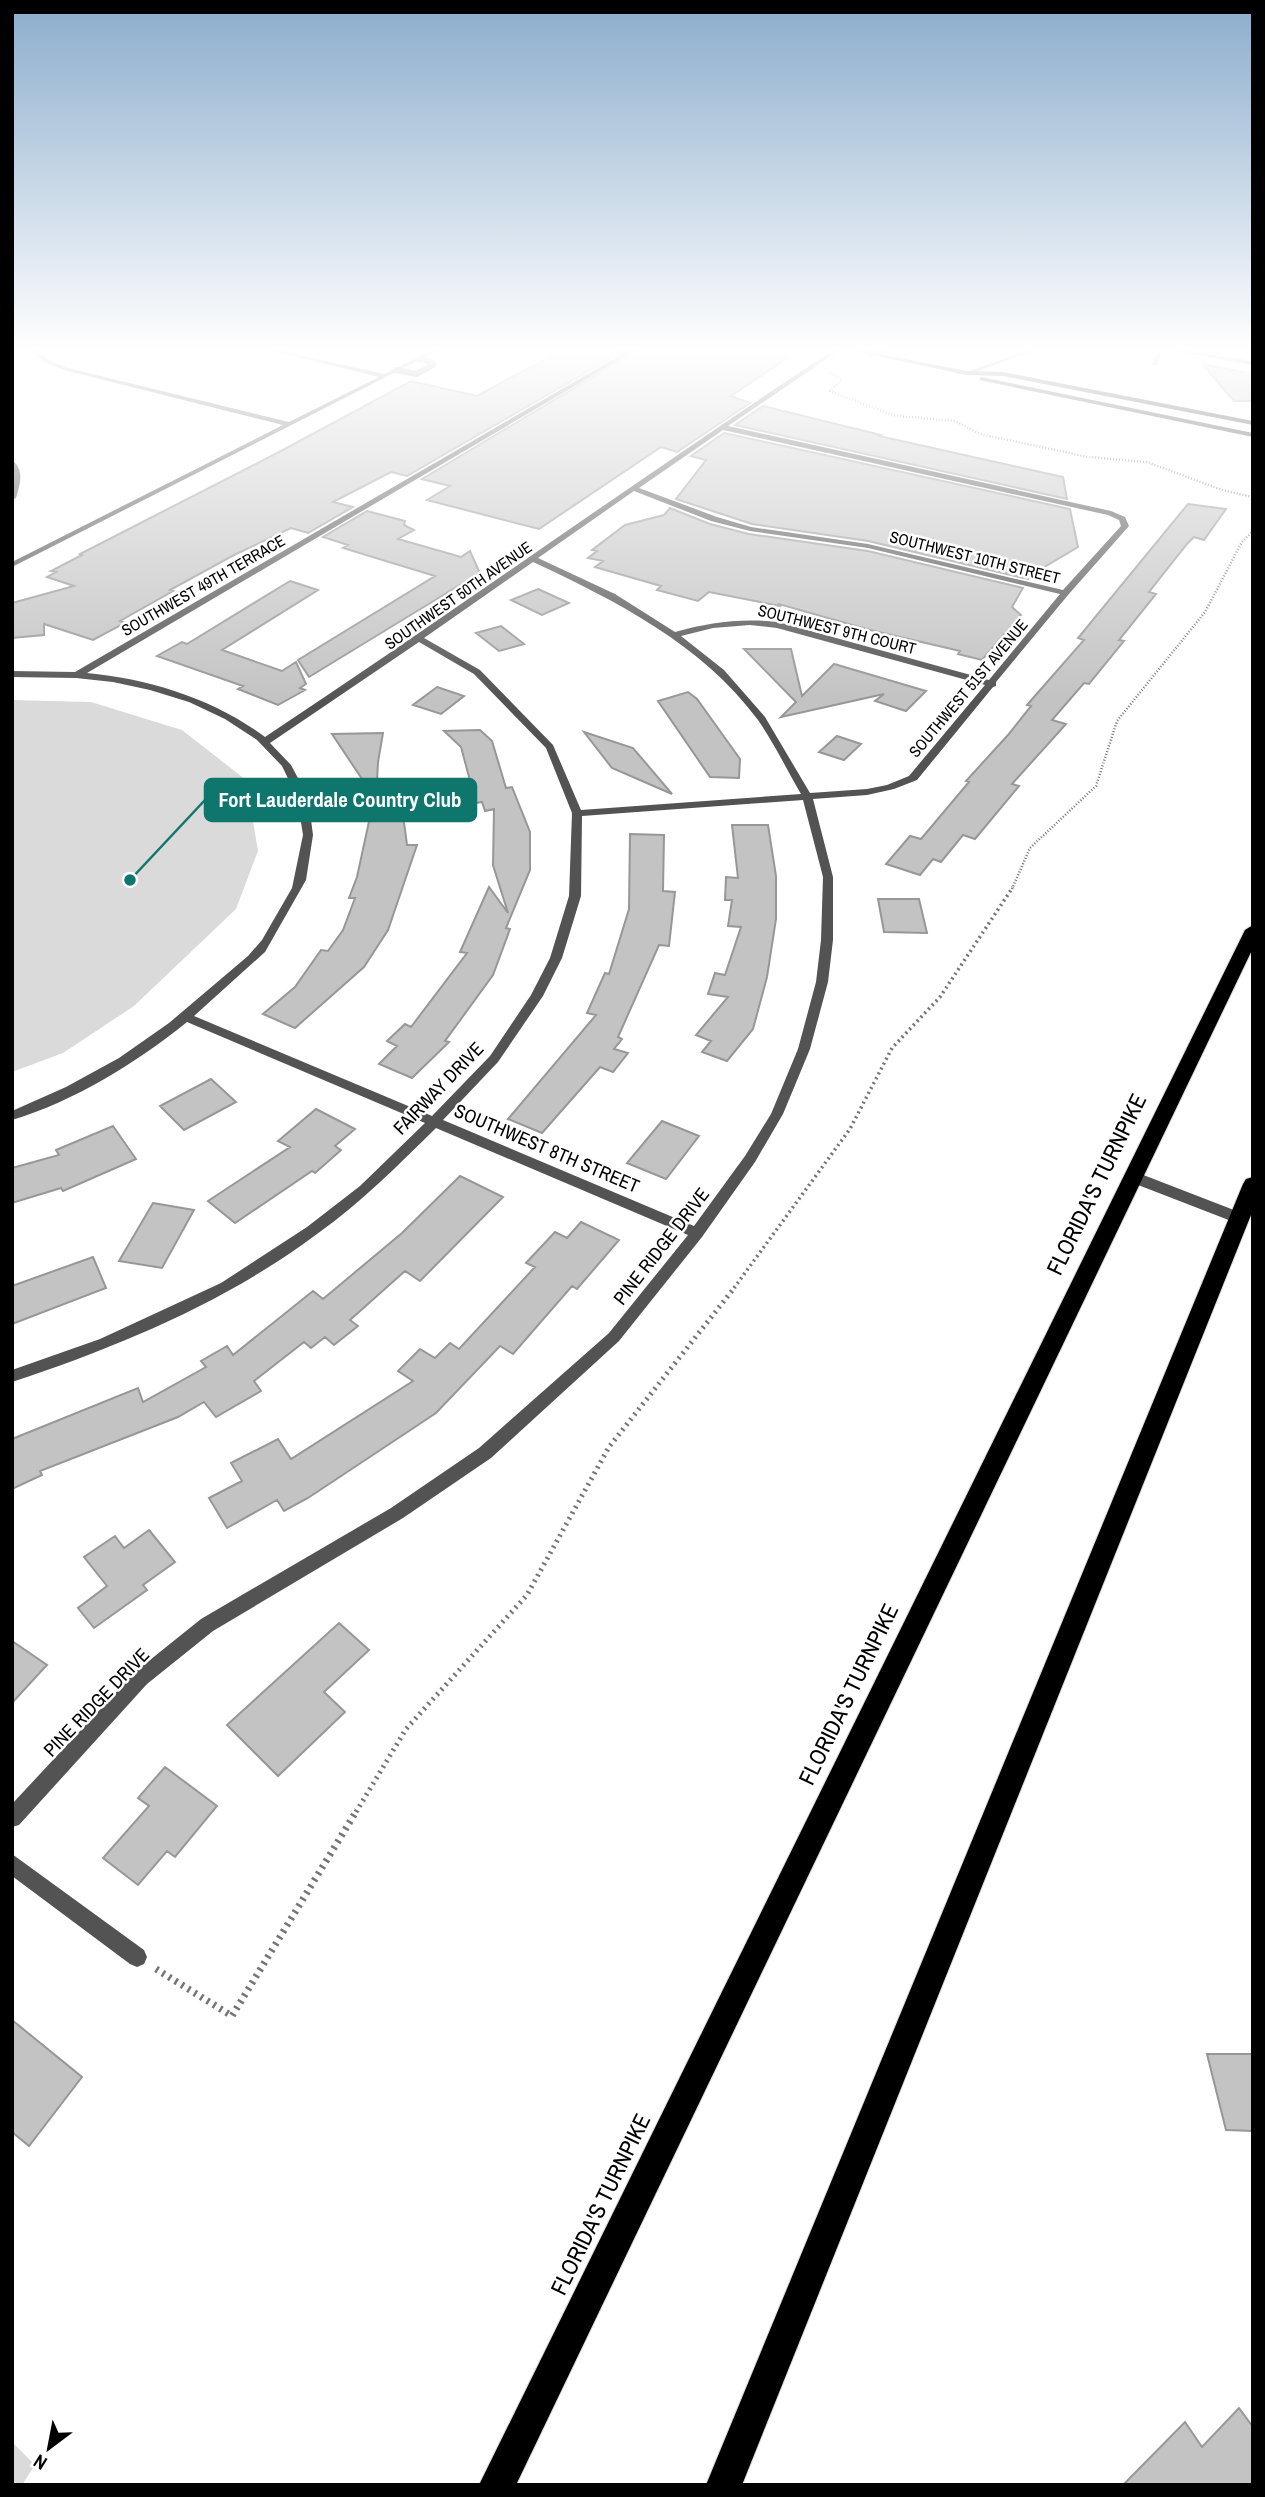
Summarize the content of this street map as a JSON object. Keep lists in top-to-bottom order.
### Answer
{
  "streets": {
    "highway": ["FLORIDA'S TURNPIKE"],
    "street": [
      "SOUTHWEST 10TH STREET",
      "SOUTHWEST 49TH TERRACE",
      "SOUTHWEST 50TH AVENUE",
      "SOUTHWEST 9TH COURT",
      "SOUTHWEST 51ST AVENUE",
      "FAIRWAY DRIVE",
      "SOUTHWEST 8TH STREET",
      "PINE RIDGE DRIVE"
    ]
  },
  "crossings": [
    ["SOUTHWEST 10TH STREET", "SOUTHWEST 50TH AVENUE"],
    ["SOUTHWEST 10TH STREET", "SOUTHWEST 51ST AVENUE"],
    ["SOUTHWEST 50TH AVENUE", "FAIRWAY DRIVE"],
    ["SOUTHWEST 50TH AVENUE", "PINE RIDGE DRIVE"],
    ["SOUTHWEST 9TH COURT", "SOUTHWEST 51ST AVENUE"],
    ["SOUTHWEST 9TH COURT", "PINE RIDGE DRIVE"],
    ["SOUTHWEST 51ST AVENUE", "FAIRWAY DRIVE"],
    ["SOUTHWEST 51ST AVENUE", "PINE RIDGE DRIVE"],
    ["FAIRWAY DRIVE", "SOUTHWEST 8TH STREET"],
    ["SOUTHWEST 8TH STREET", "PINE RIDGE DRIVE"]
  ],
  "places": ["Fort Lauderdale Country Club"],
  "north": "bottom left"
}
